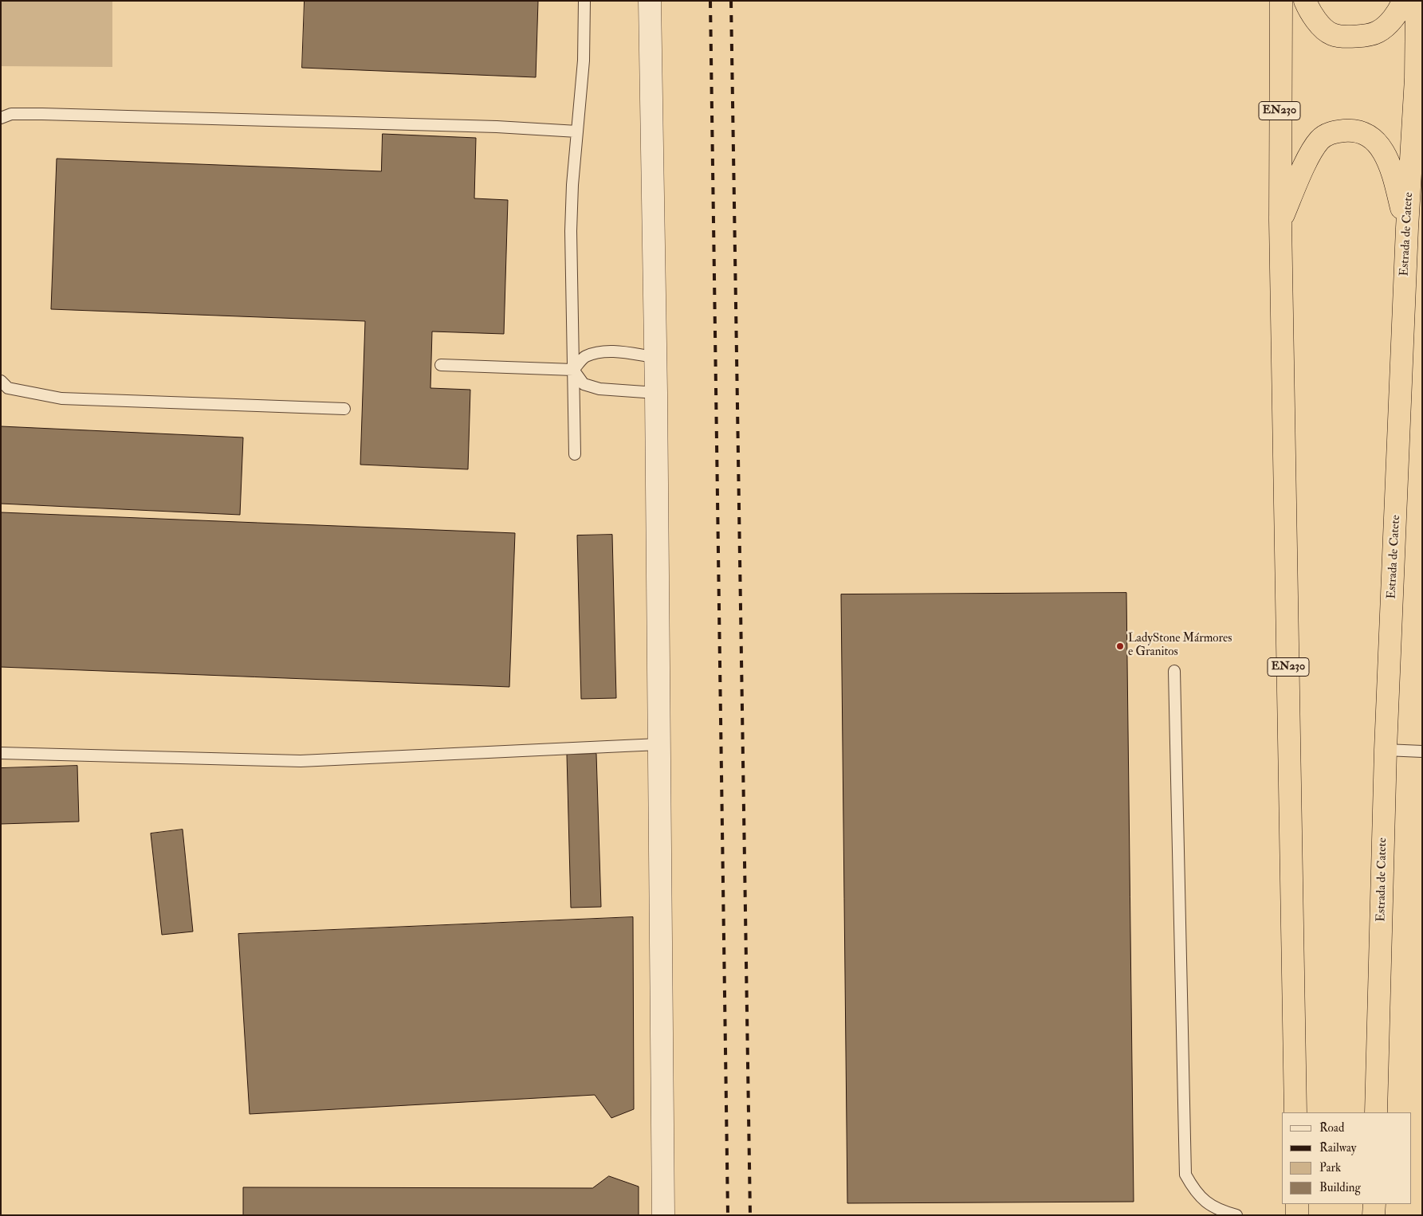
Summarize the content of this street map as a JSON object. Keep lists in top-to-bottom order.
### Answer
{
  "streets": {
    "highway": ["EN230", "Estrada de Catete"]
  },
  "places": ["LadyStone Mármores e Granitos"],
  "legend": [
    "Road",
    "Railway",
    "Park",
    "Building"
  ]
}
